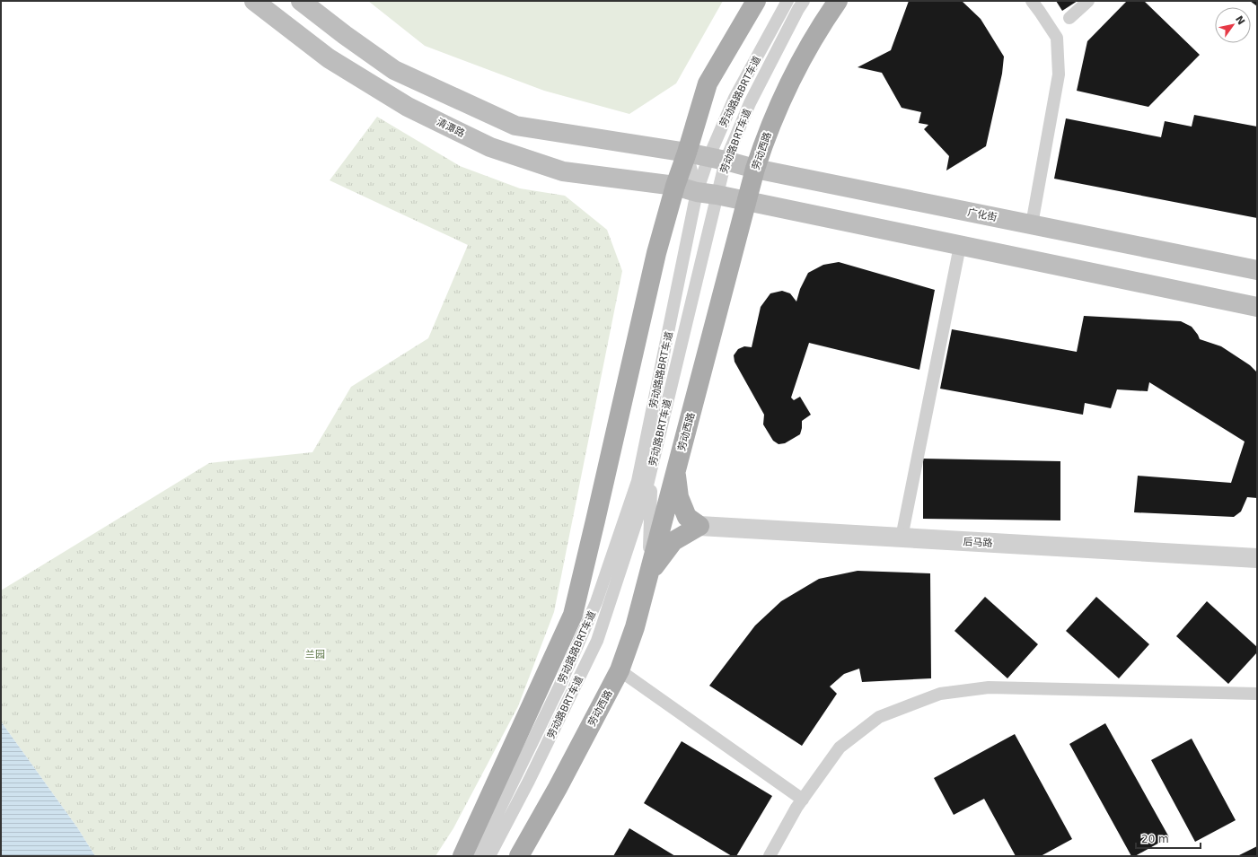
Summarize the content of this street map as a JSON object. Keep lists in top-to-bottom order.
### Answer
{
  "streets": {
    "main road": ["清潭路", "劳动西路", "广化街"],
    "street": ["后马路"],
    "lane": ["劳动路路BRT车道", "劳动路BRT车道"]
  },
  "crossings": [
    ["劳动路路BRT车道", "清潭路"],
    ["劳动路路BRT车道", "劳动路BRT车道"],
    ["劳动路路BRT车道", "广化街"],
    ["清潭路", "劳动路BRT车道"],
    ["清潭路", "劳动西路"],
    ["劳动路BRT车道", "广化街"],
    ["劳动西路", "广化街"]
  ],
  "parks": ["兰园"],
  "scale_bar": "20 m",
  "north": "top right"
}
